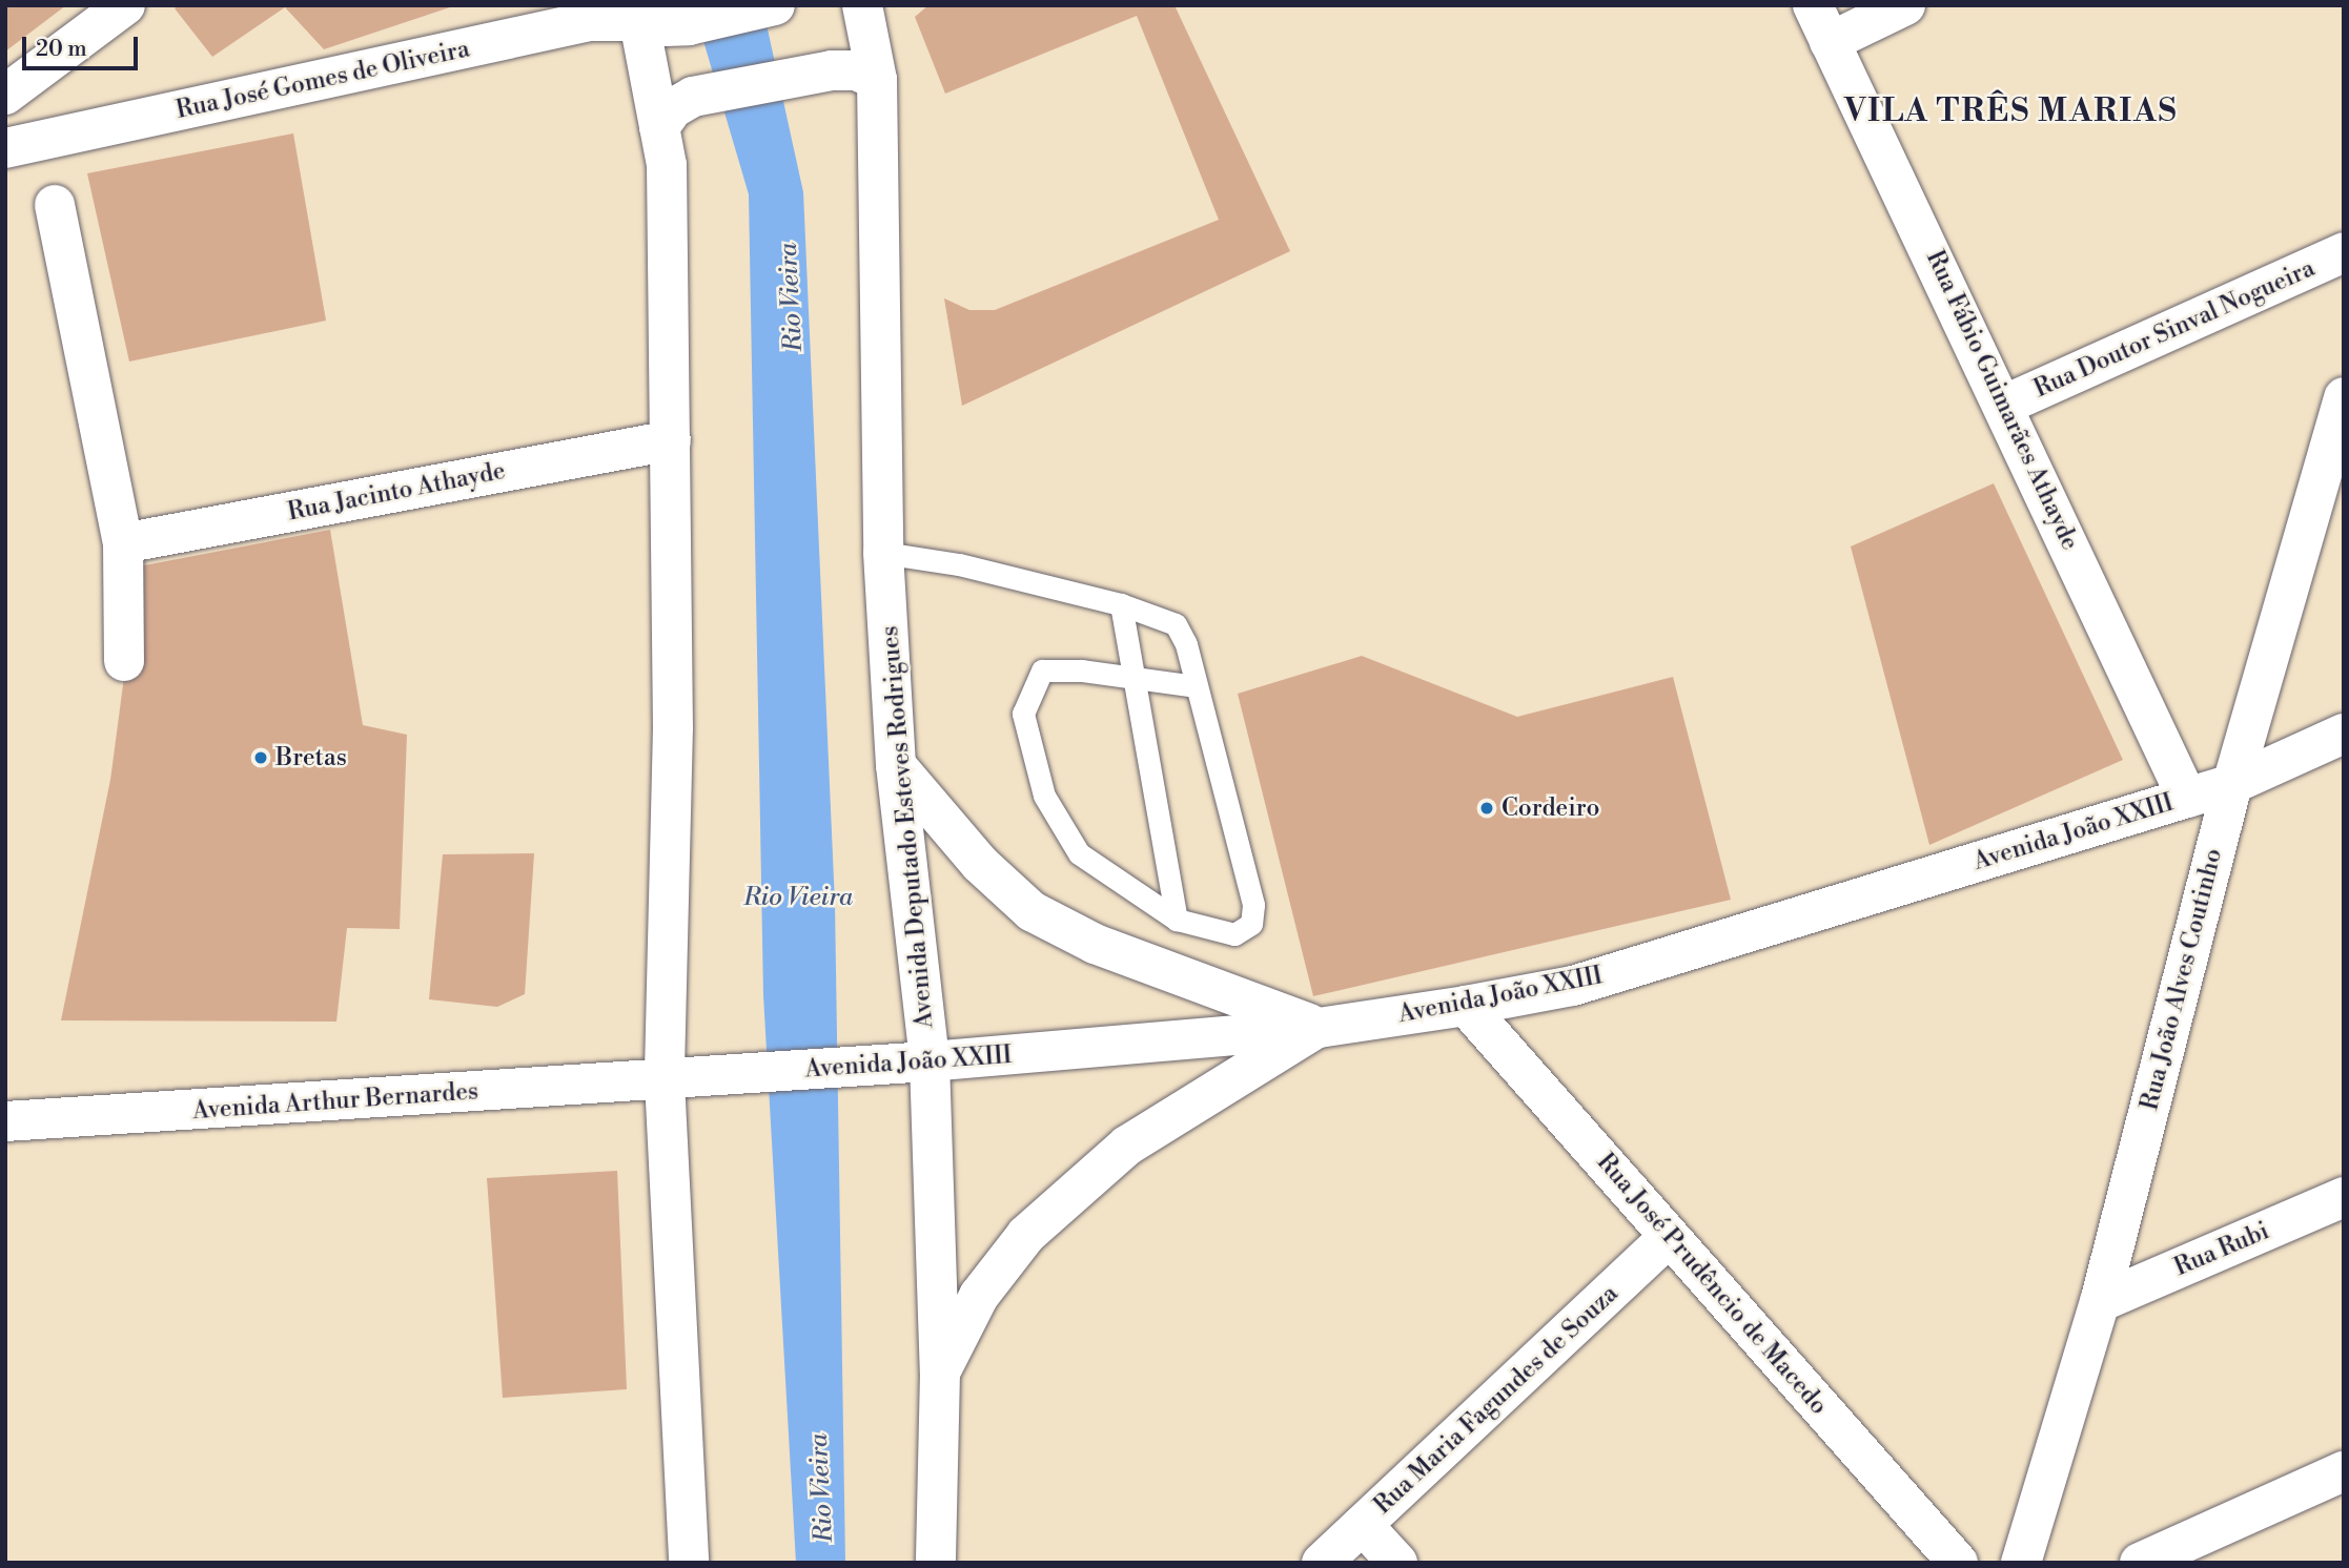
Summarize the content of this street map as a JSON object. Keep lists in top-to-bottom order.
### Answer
{
  "streets": {
    "main road": [
      "Rua José Gomes de Oliveira",
      "Rua Doutor Sinval Nogueira",
      "Rua Fábio Guimarães Athayde",
      "Rua Jacinto Athayde",
      "Avenida Deputado Esteves Rodrigues",
      "Avenida João XXIII",
      "Rua João Alves Coutinho",
      "Avenida Arthur Bernardes",
      "Rua Rubi",
      "Rua José Prudêncio de Macedo",
      "Rua Maria Fagundes de Souza"
    ]
  },
  "crossings": [
    ["Rua Doutor Sinval Nogueira", "Rua Fábio Guimarães Athayde"],
    ["Rua Fábio Guimarães Athayde", "Avenida João XXIII"],
    ["Avenida Deputado Esteves Rodrigues", "Avenida João XXIII"],
    ["Avenida João XXIII", "Rua João Alves Coutinho"],
    ["Avenida João XXIII", "Avenida Arthur Bernardes"],
    ["Avenida João XXIII", "Rua José Prudêncio de Macedo"],
    ["Rua João Alves Coutinho", "Rua Rubi"],
    ["Rua José Prudêncio de Macedo", "Rua Maria Fagundes de Souza"]
  ],
  "districts": ["VILA TRÊS MARIAS"],
  "water": ["Rio Vieira"],
  "places": ["Bretas", "Cordeiro"],
  "scale_bar": "20 m"
}
